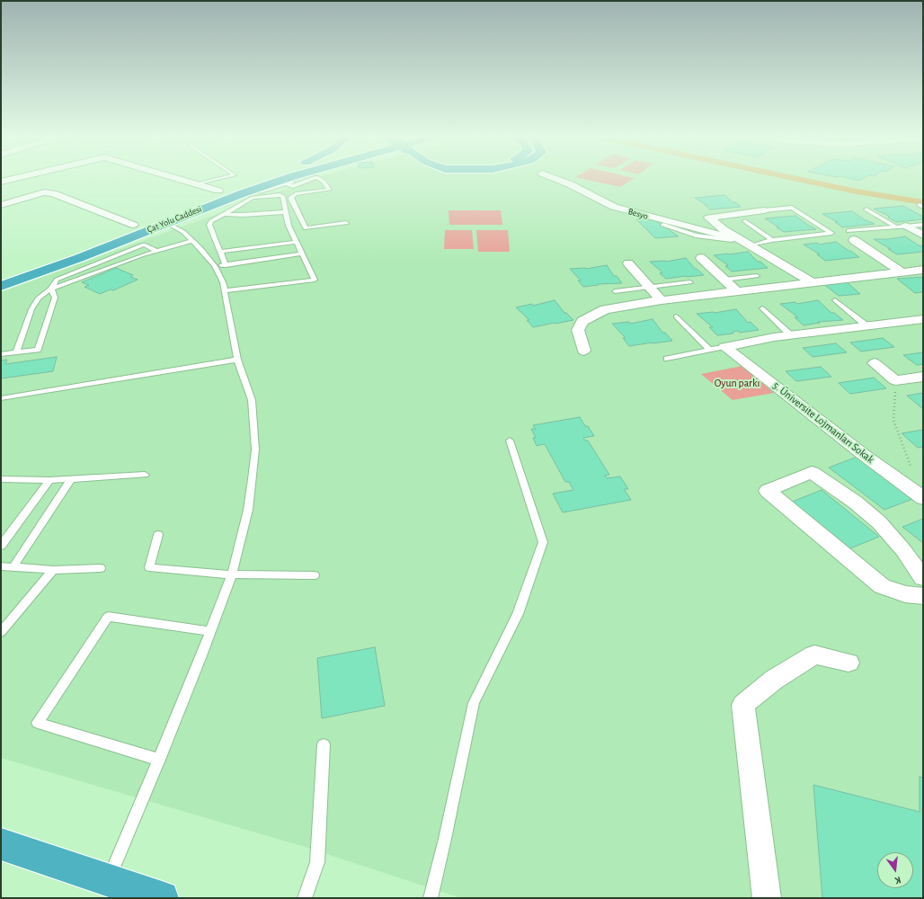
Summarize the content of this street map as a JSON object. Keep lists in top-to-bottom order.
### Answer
{
  "streets": {
    "highway": ["Çat Yolu Caddesi"],
    "street": ["Besyo", "5. Üniversite Lojmanları Sokak"]
  },
  "parks": ["Oyun parkı"],
  "north": "bottom"
}
